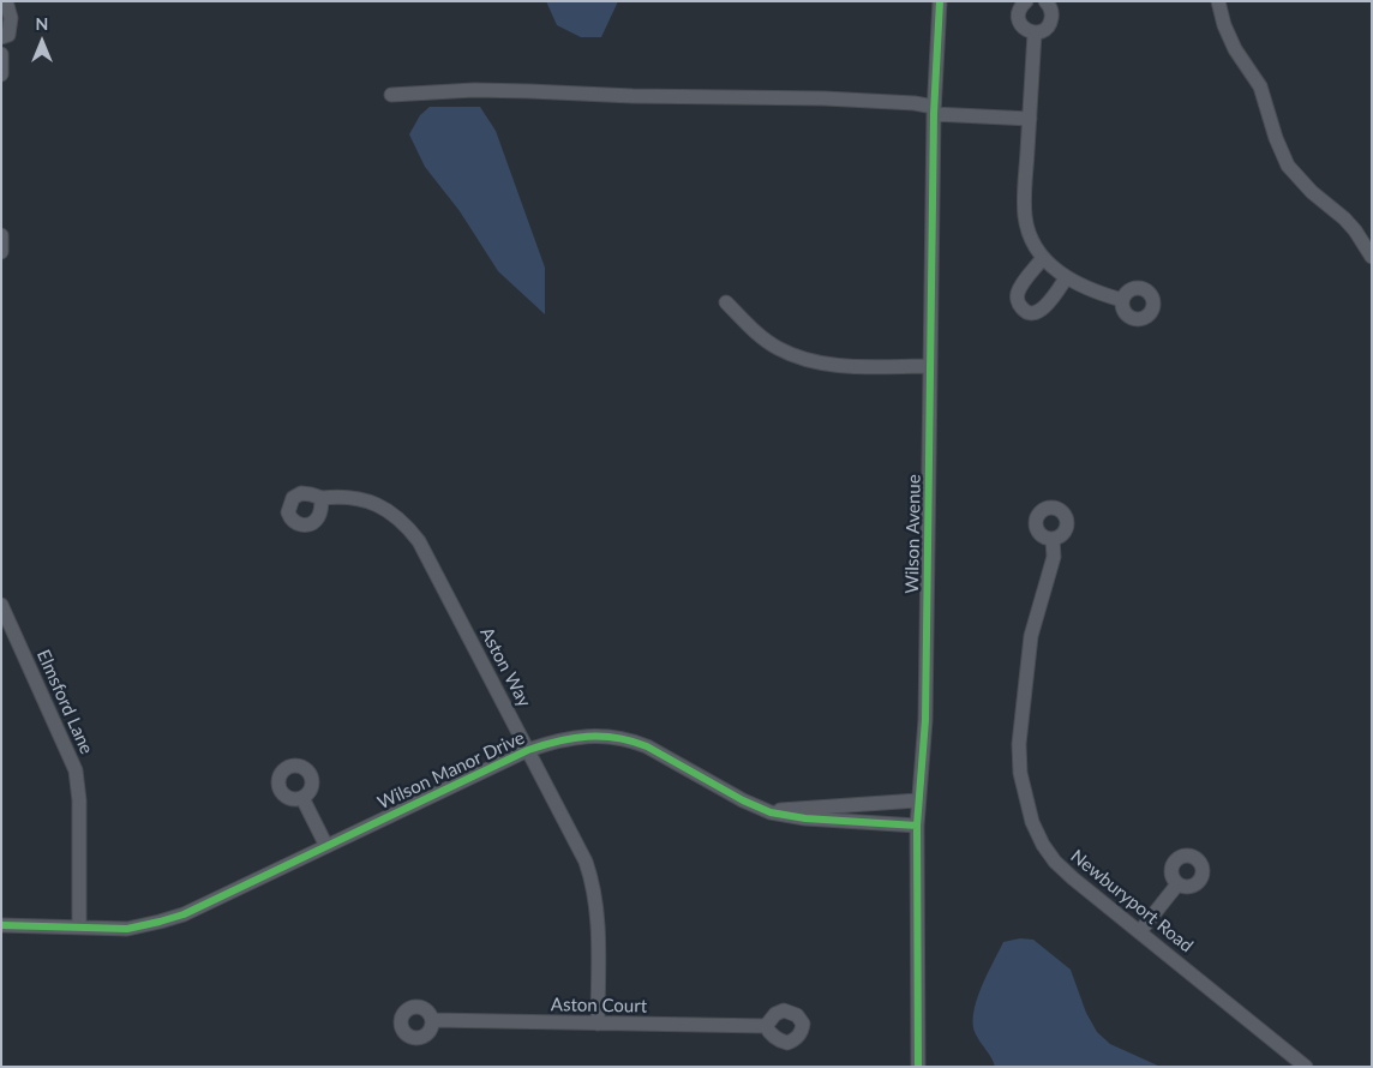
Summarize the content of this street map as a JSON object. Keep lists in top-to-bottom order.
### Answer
{
  "streets": {
    "street": [
      "Wilson Avenue",
      "Aston Way",
      "Elmsford Lane",
      "Wilson Manor Drive",
      "Newburyport Road",
      "Aston Court"
    ]
  },
  "crossings": [
    ["Wilson Avenue", "Wilson Manor Drive"],
    ["Aston Way", "Wilson Manor Drive"],
    ["Aston Way", "Aston Court"],
    ["Elmsford Lane", "Wilson Manor Drive"]
  ],
  "north": "top"
}
